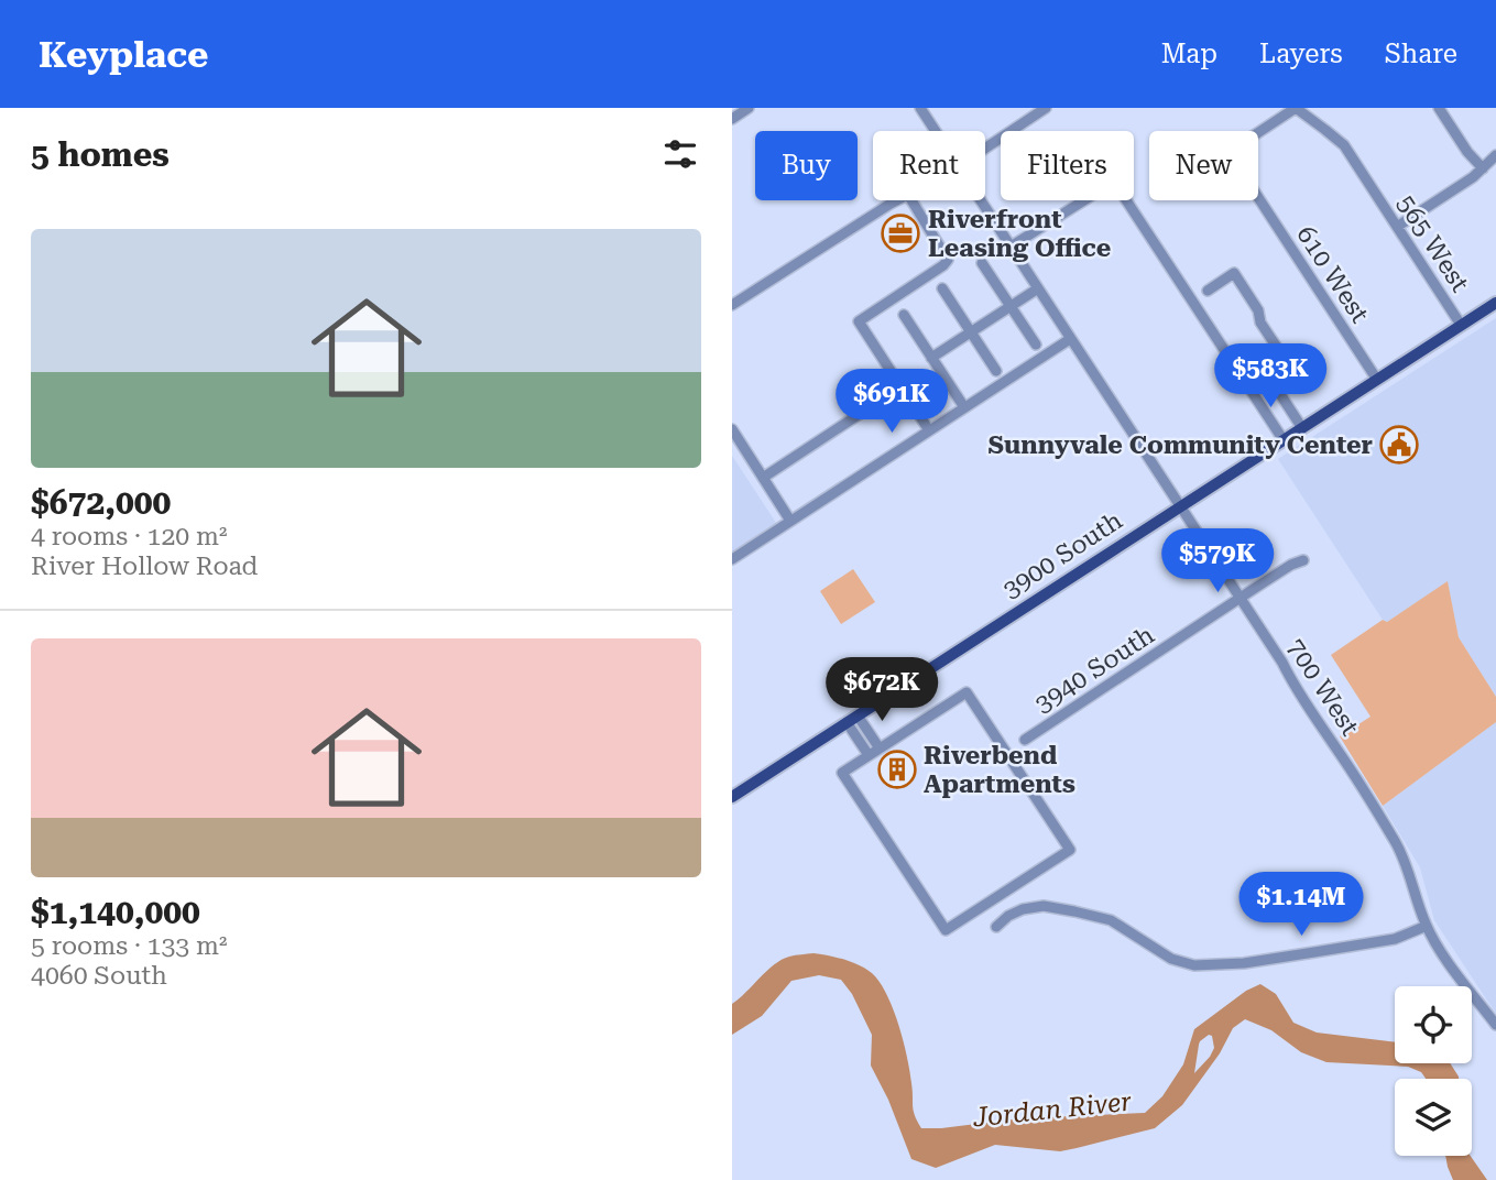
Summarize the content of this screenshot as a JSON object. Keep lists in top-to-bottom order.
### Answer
{
  "streets": {
    "main road": ["3900 South"],
    "street": [
      "565 West",
      "610 West",
      "3940 South",
      "700 West"
    ]
  },
  "crossings": [
    ["565 West", "3900 South"],
    ["610 West", "3900 South"],
    ["3900 South", "700 West"],
    ["3940 South", "700 West"]
  ],
  "water": ["Jordan River"],
  "places": {
    "office": ["Riverfront Leasing Office"],
    "public building": ["Sunnyvale Community Center"],
    "building": ["Riverbend Apartments"]
  },
  "page": {
    "header": "Keyplace",
    "nav": ["Map", "Layers", "Share"],
    "heading": "5 homes",
    "chip": [
      "Buy",
      "Rent",
      "Filters",
      "New"
    ],
    "list": [
      {
        "name": "$672,000",
        "note": "4 rooms · 120 m² · River Hollow Road"
      },
      {
        "name": "$1,140,000",
        "note": "5 rooms · 133 m² · 4060 South"
      }
    ],
    "price": [
      "$583K",
      "$691K",
      "$579K",
      "$672K",
      "$1.14M"
    ]
  }
}
